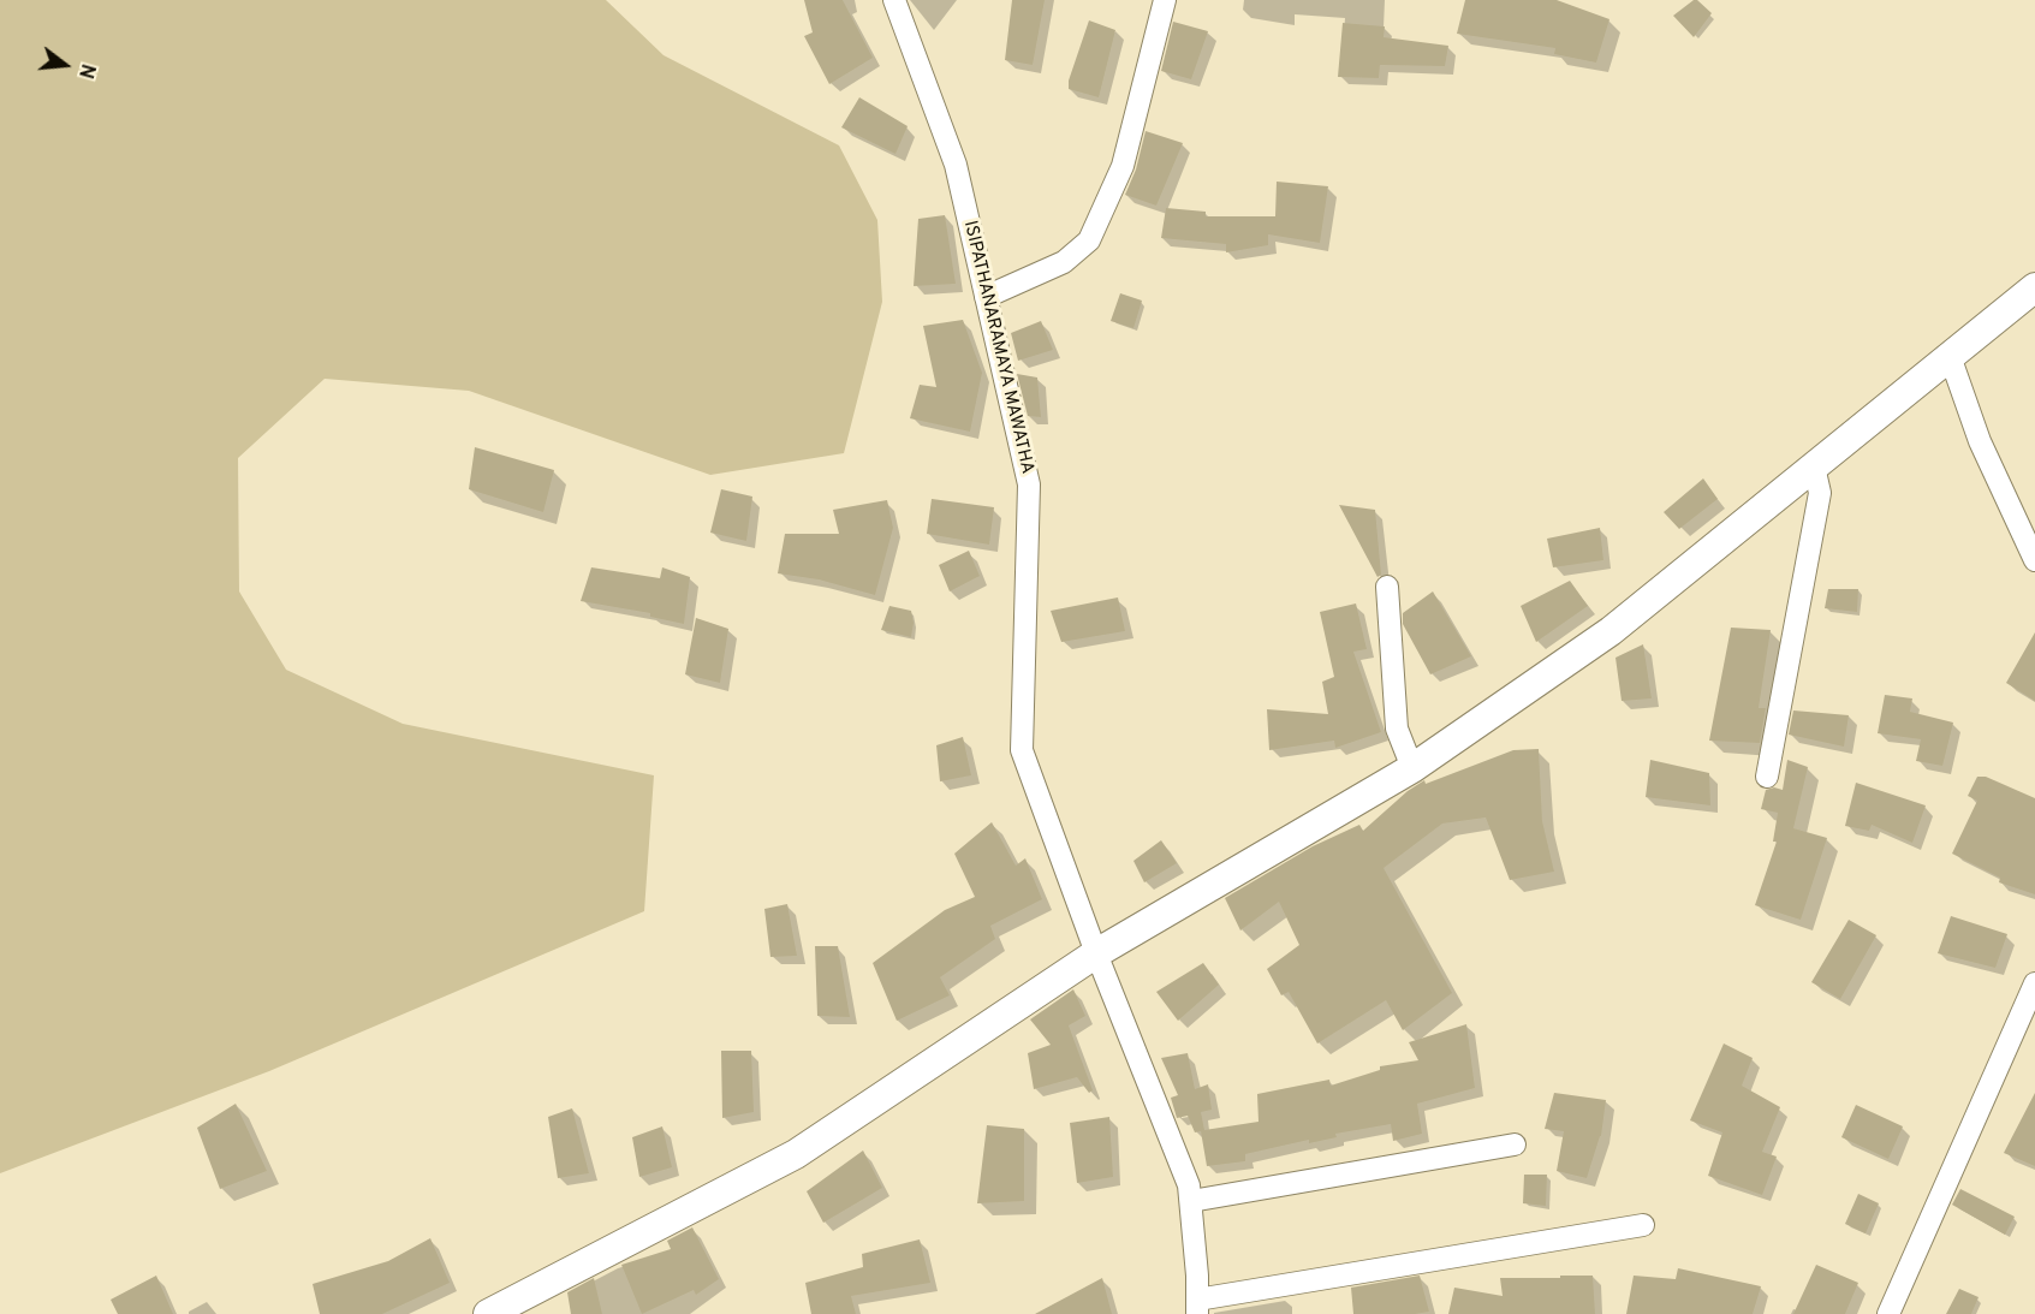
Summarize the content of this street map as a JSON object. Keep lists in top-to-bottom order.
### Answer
{
  "streets": {
    "street": ["ISIPATHANARAMAYA MAWATHA"]
  },
  "north": "right"
}
